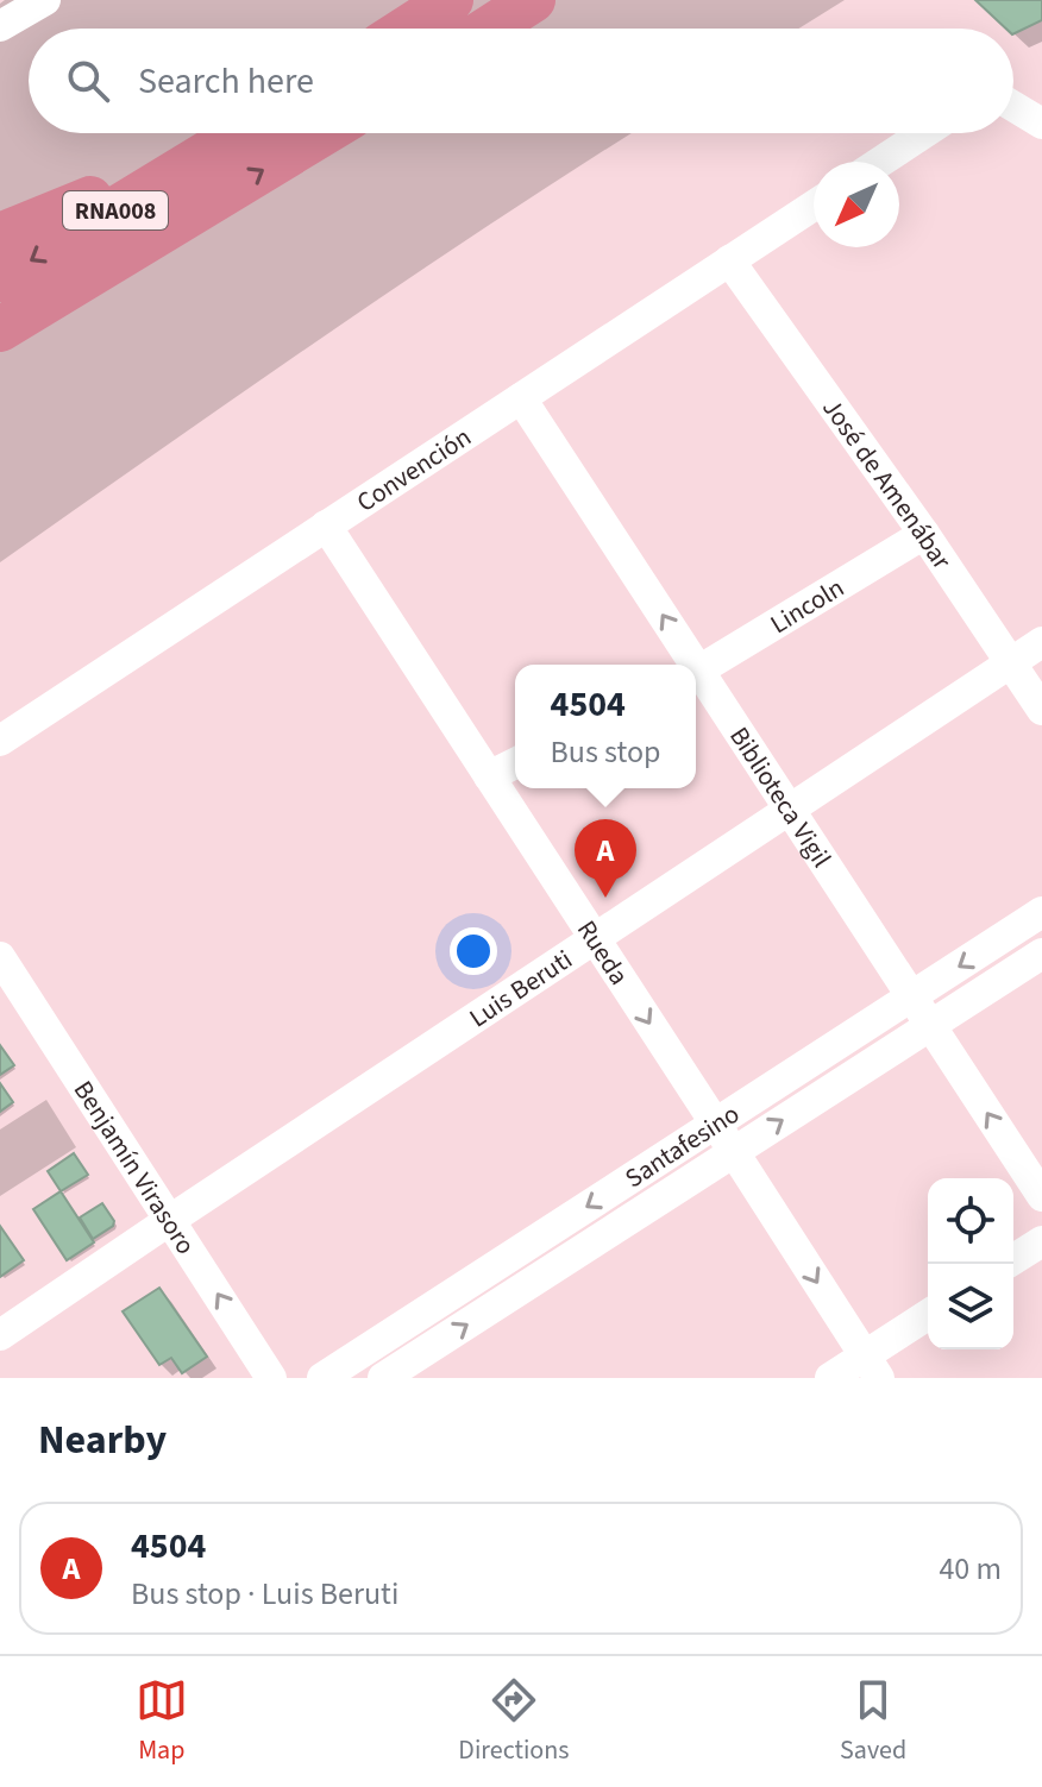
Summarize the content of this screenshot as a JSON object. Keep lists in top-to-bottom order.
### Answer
{
  "streets": {
    "highway": ["RNA008"],
    "street": [
      "Convención",
      "José de Amenábar",
      "Lincoln",
      "Biblioteca Vigil",
      "Rueda",
      "Luis Beruti",
      "Santafesino",
      "Benjamín Virasoro"
    ]
  },
  "crossings": [
    ["Convención", "José de Amenábar"],
    ["Convención", "Biblioteca Vigil"],
    ["Convención", "Rueda"],
    ["José de Amenábar", "Lincoln"],
    ["José de Amenábar", "Luis Beruti"],
    ["Biblioteca Vigil", "Luis Beruti"],
    ["Biblioteca Vigil", "Santafesino"],
    ["Rueda", "Luis Beruti"],
    ["Rueda", "Santafesino"],
    ["Luis Beruti", "Benjamín Virasoro"]
  ],
  "one_way": ["Biblioteca Vigil", "Rueda", "Benjamín Virasoro"],
  "north": "bottom left",
  "page": {
    "search": "Search here",
    "popup": ["4504", "Bus stop"],
    "pins": "A",
    "heading": "Nearby",
    "list": [
      {
        "mark": "A",
        "name": "4504",
        "note": "Bus stop · Luis Beruti",
        "value": "40 m"
      }
    ],
    "nav": ["Map", "Directions", "Saved"]
  }
}
